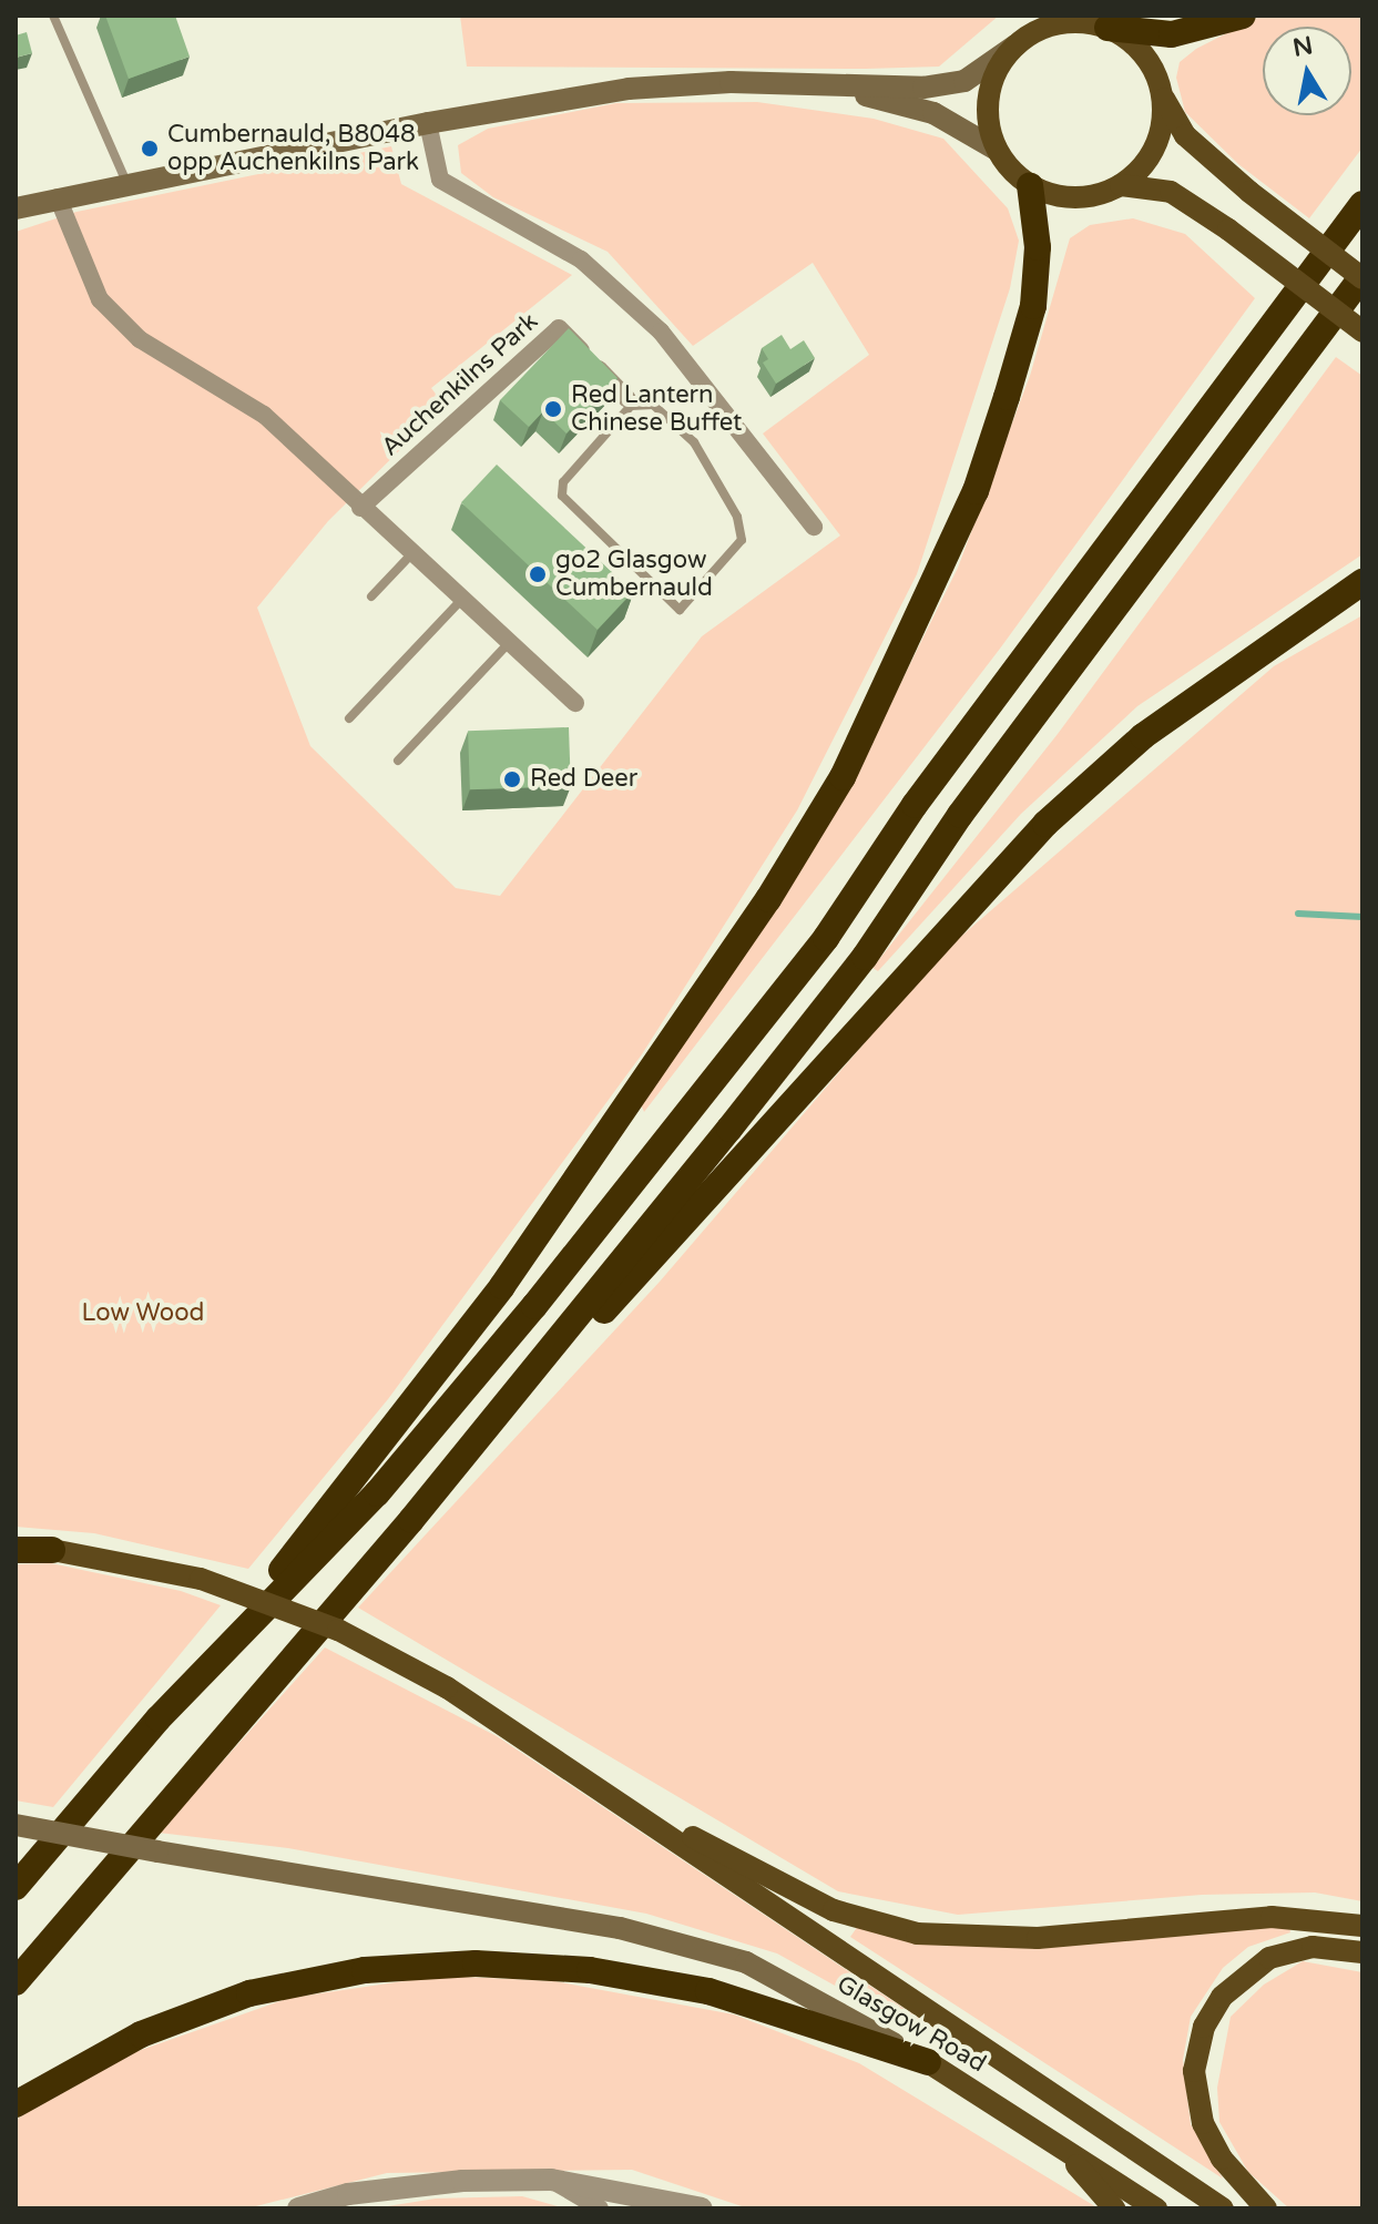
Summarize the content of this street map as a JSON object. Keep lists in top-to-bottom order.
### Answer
{
  "streets": {
    "main road": ["Glasgow Road"],
    "street": ["Auchenkilns Park"]
  },
  "parks": ["Low Wood"],
  "places": [
    "Cumbernauld, B8048 opp Auchenkilns Park",
    "Red Lantern Chinese Buffet",
    "go2 Glasgow Cumbernauld",
    "Red Deer"
  ],
  "north": "top"
}
